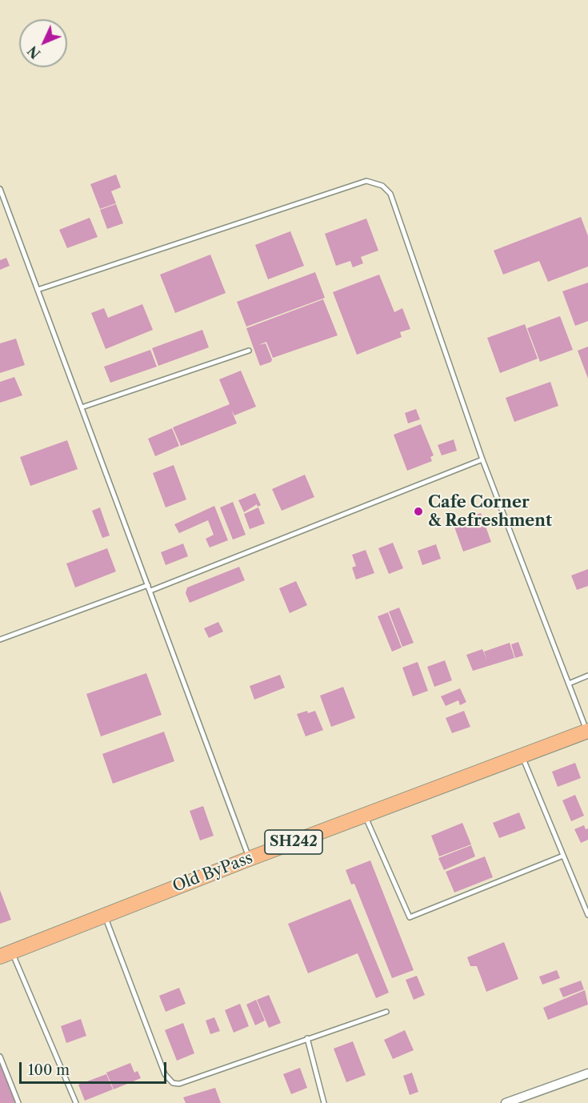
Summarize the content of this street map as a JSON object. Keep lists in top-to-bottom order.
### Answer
{
  "streets": {
    "main road": ["SH242", "Old ByPass"]
  },
  "places": ["Cafe Corner & Refreshment"],
  "scale_bar": "100 m",
  "north": "bottom left"
}
